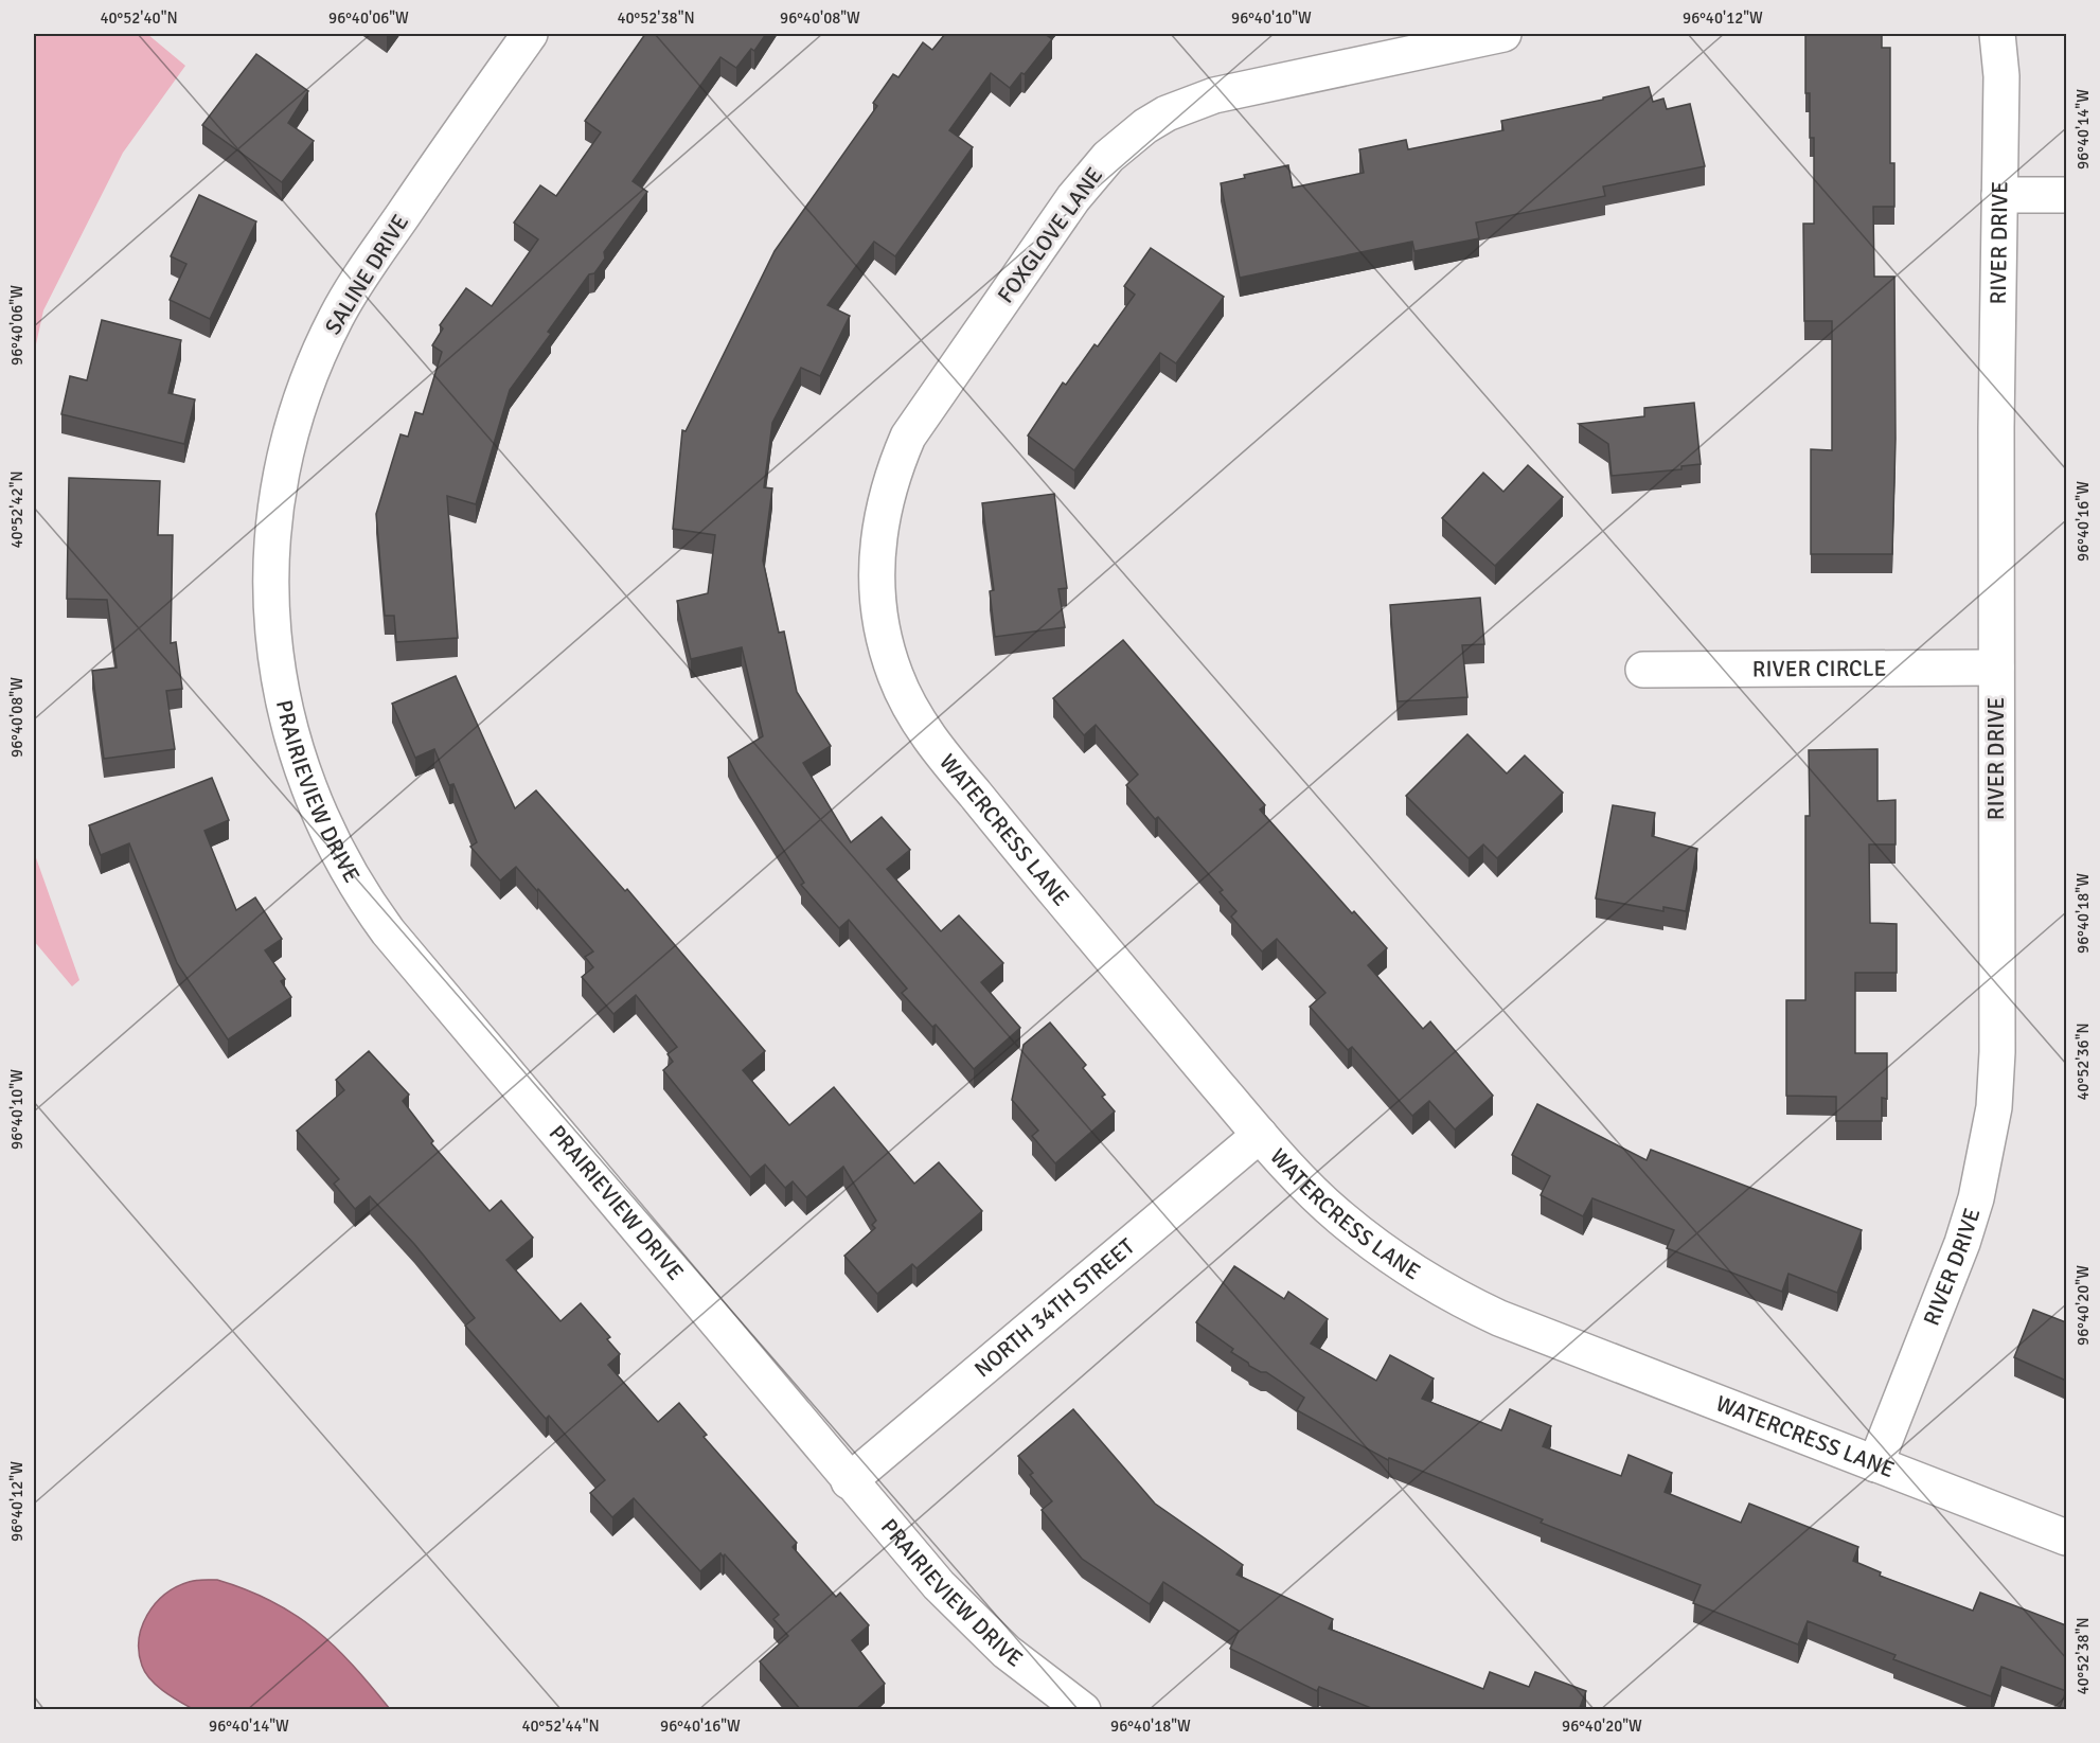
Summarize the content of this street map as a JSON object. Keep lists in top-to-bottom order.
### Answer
{
  "streets": {
    "street": [
      "FOXGLOVE LANE",
      "RIVER DRIVE",
      "SALINE DRIVE",
      "RIVER CIRCLE",
      "PRAIRIEVIEW DRIVE",
      "WATERCRESS LANE",
      "NORTH 34TH STREET"
    ]
  },
  "crossings": [
    ["FOXGLOVE LANE", "WATERCRESS LANE"],
    ["RIVER DRIVE", "RIVER CIRCLE"],
    ["RIVER DRIVE", "WATERCRESS LANE"],
    ["SALINE DRIVE", "PRAIRIEVIEW DRIVE"],
    ["PRAIRIEVIEW DRIVE", "NORTH 34TH STREET"],
    ["WATERCRESS LANE", "NORTH 34TH STREET"]
  ],
  "coordinates": [
    "40°52'40\"N",
    "96°40'06\"W",
    "40°52'38\"N",
    "96°40'08\"W",
    "96°40'10\"W",
    "96°40'12\"W",
    "96°40'14\"W",
    "40°52'42\"N",
    "96°40'16\"W",
    "96°40'18\"W",
    "40°52'36\"N",
    "96°40'20\"W",
    "40°52'44\"N"
  ]
}
